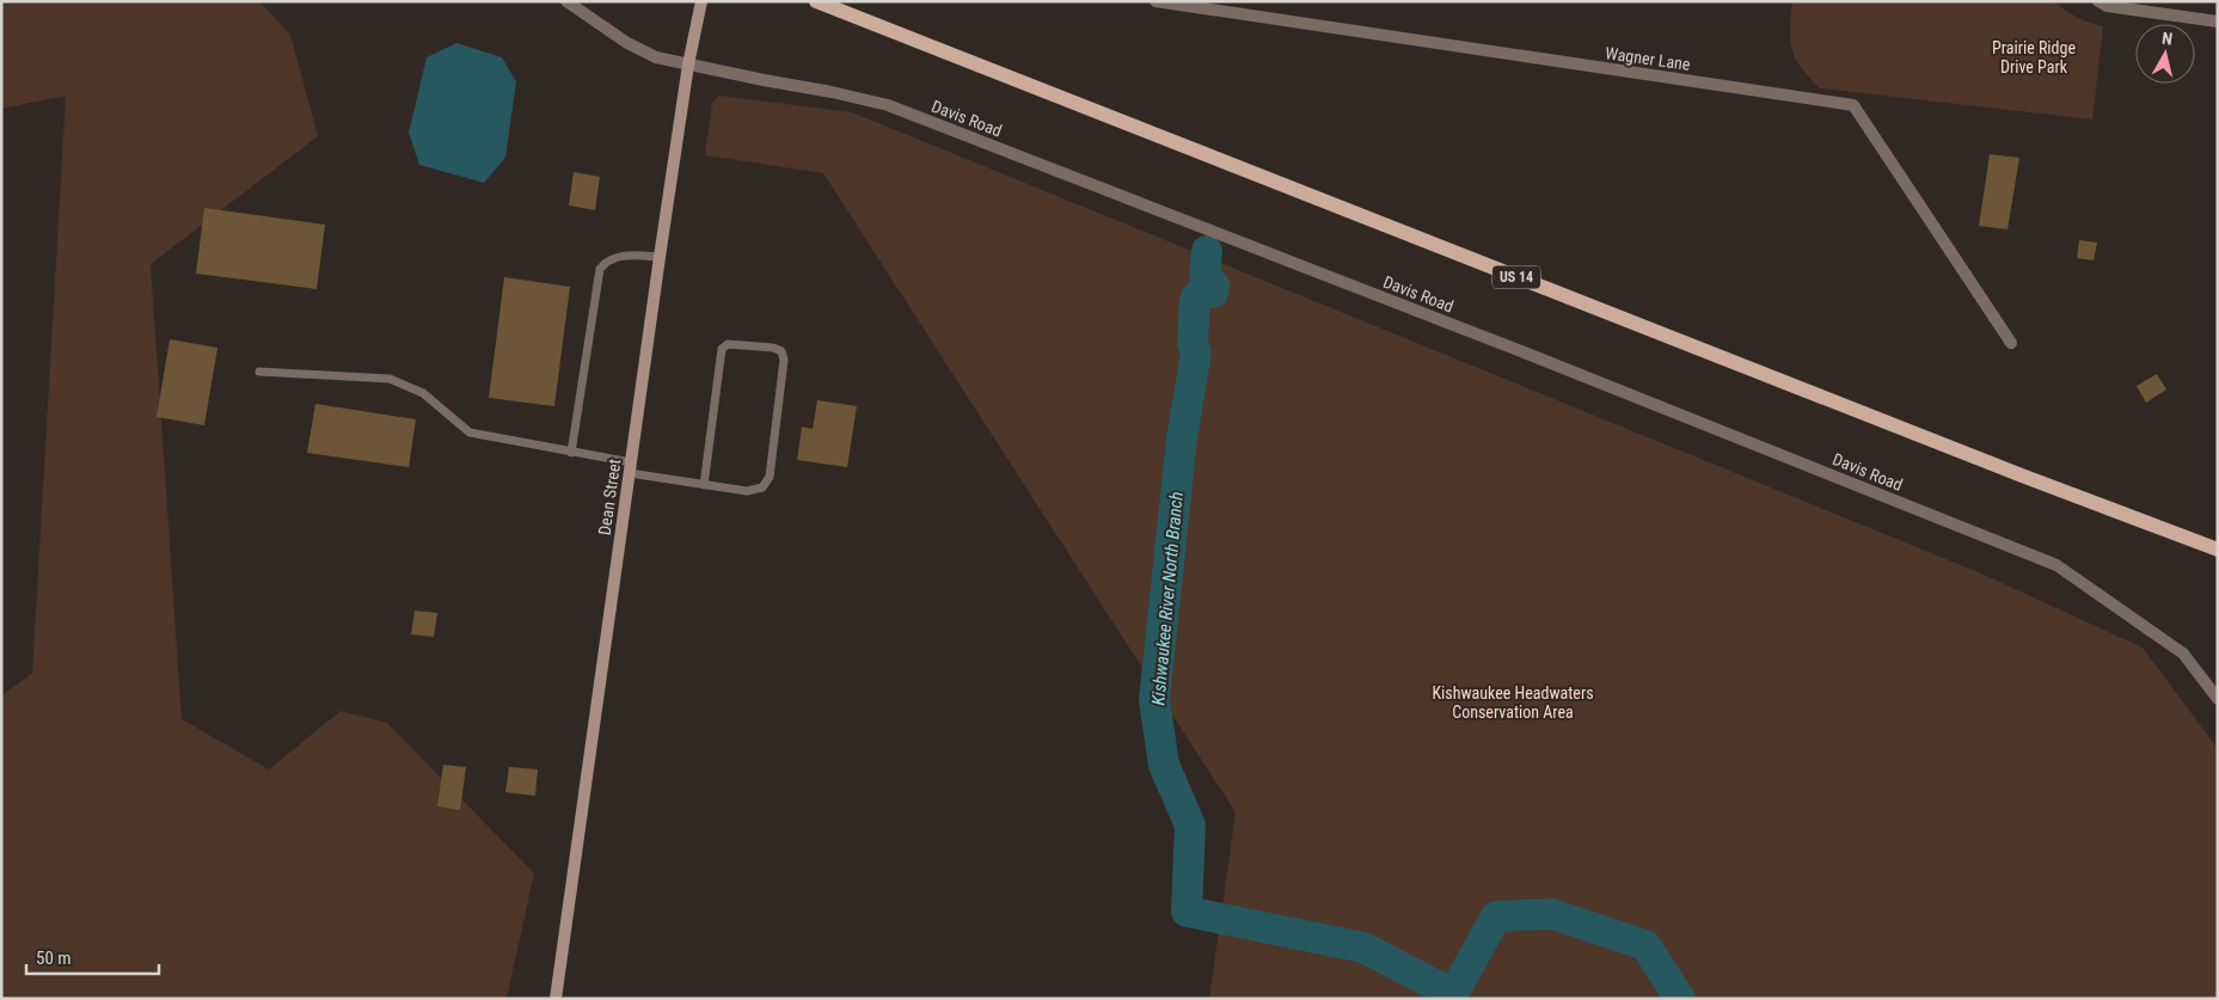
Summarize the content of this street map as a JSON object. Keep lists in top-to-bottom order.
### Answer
{
  "streets": {
    "main road": ["US 14"],
    "street": ["Wagner Lane", "Davis Road", "Dean Street"]
  },
  "crossings": [
    ["Davis Road", "Dean Street"]
  ],
  "water": ["Kishwaukee River North Branch"],
  "parks": ["Prairie Ridge Drive Park", "Kishwaukee Headwaters Conservation Area"],
  "scale_bar": "50 m",
  "north": "top"
}
